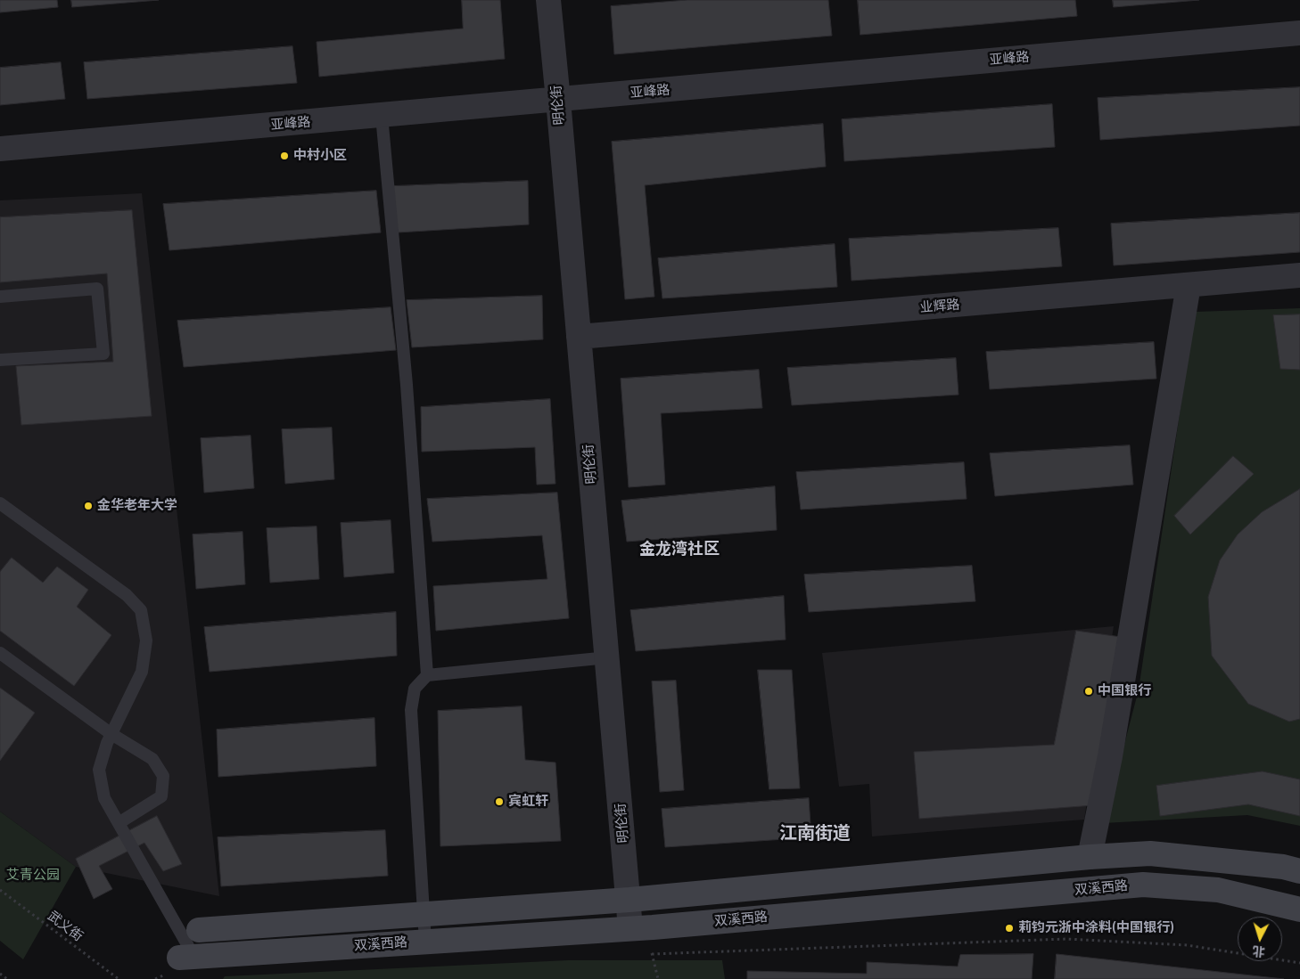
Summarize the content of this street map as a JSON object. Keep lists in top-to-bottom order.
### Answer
{
  "streets": {
    "main road": ["双溪西路"],
    "street": ["亚峰路", "明伦街", "业辉路"],
    "path": ["武义街"]
  },
  "crossings": [
    ["亚峰路", "明伦街"],
    ["明伦街", "业辉路"],
    ["明伦街", "双溪西路"]
  ],
  "districts": ["金龙湾社区", "江南街道"],
  "parks": ["艾青公园"],
  "places": [
    "中村小区",
    "金华老年大学",
    "中国银行",
    "宾虹轩",
    "莉钧元浙中涂料(中国银行)"
  ],
  "north": "bottom"
}
